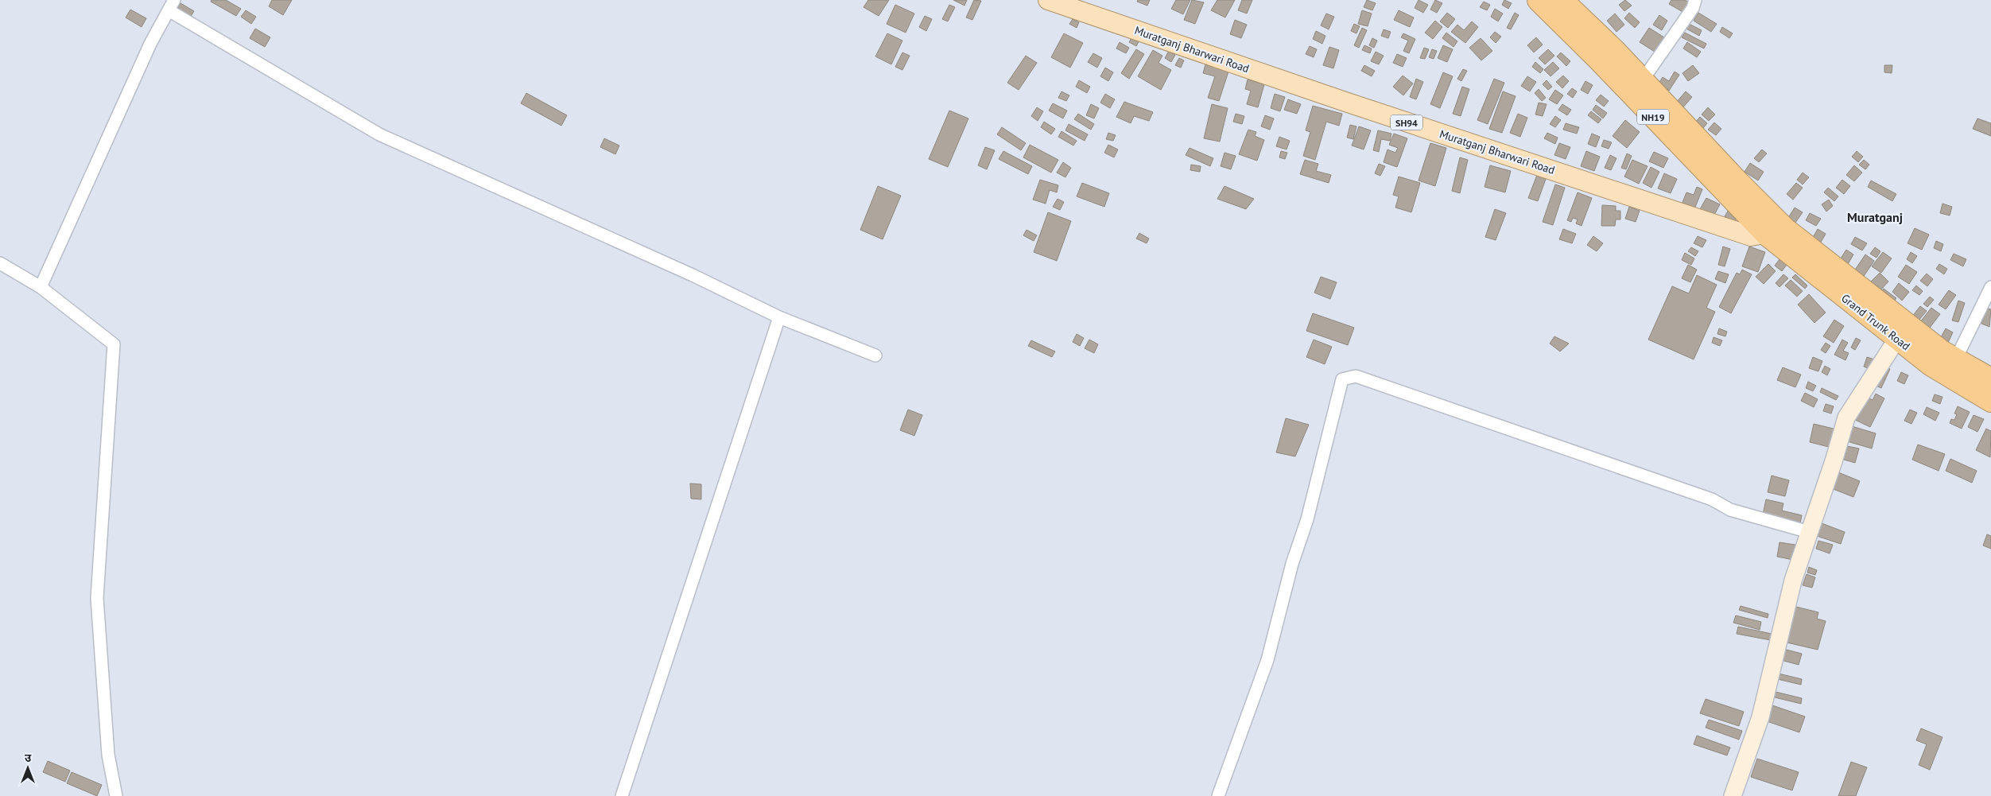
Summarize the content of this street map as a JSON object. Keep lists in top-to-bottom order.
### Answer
{
  "streets": {
    "highway": ["NH19", "Grand Trunk Road"],
    "main road": ["Muratganj Bharwari Road", "SH94"]
  },
  "crossings": [
    ["Muratganj Bharwari Road", "NH19"],
    ["Muratganj Bharwari Road", "Grand Trunk Road"],
    ["NH19", "Grand Trunk Road"]
  ],
  "districts": ["Muratganj"],
  "north": "top"
}
